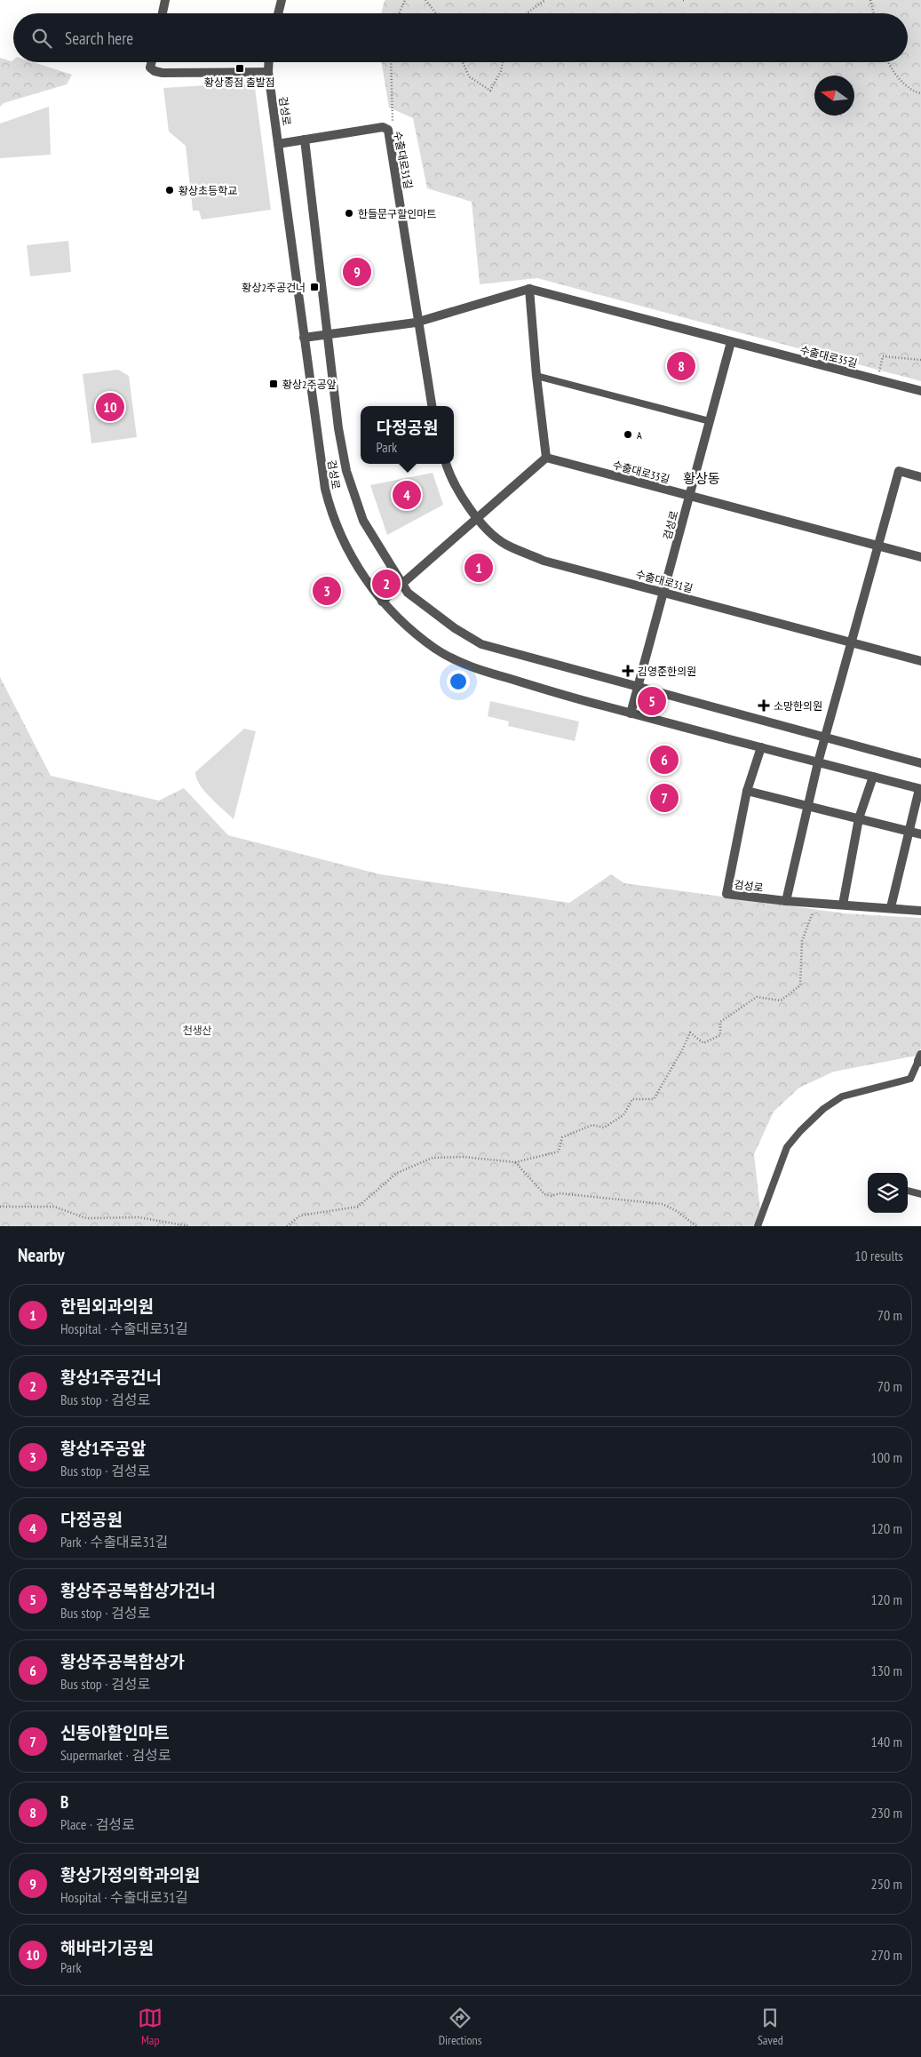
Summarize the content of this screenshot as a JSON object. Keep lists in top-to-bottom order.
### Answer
{
  "streets": {
    "street": [
      "검성로",
      "수출대로31길",
      "수출대로35길",
      "수출대로33길"
    ]
  },
  "crossings": [
    ["검성로", "수출대로31길"],
    ["검성로", "수출대로35길"],
    ["검성로", "수출대로33길"]
  ],
  "districts": ["황상동"],
  "parks": ["천생산"],
  "places": {
    "transit": ["황상종점 출발점", "황상2주공건너", "황상2주공앞"],
    "other": ["황상초등학교", "한들문구할인마트", "A"],
    "health": ["김영준한의원", "소망한의원"]
  },
  "north": "left",
  "page": {
    "search": "Search here",
    "pins": [
      "9",
      "8",
      "10",
      "4",
      "1",
      "2",
      "3",
      "5",
      "6",
      "7"
    ],
    "popup": ["다정공원", "Park"],
    "heading": ["Nearby", "10 results"],
    "list": [
      {
        "mark": "1",
        "name": "한림외과의원",
        "note": "Hospital · 수출대로31길",
        "value": "70 m"
      },
      {
        "mark": "2",
        "name": "황상1주공건너",
        "note": "Bus stop · 검성로",
        "value": "70 m"
      },
      {
        "mark": "3",
        "name": "황상1주공앞",
        "note": "Bus stop · 검성로",
        "value": "100 m"
      },
      {
        "mark": "4",
        "name": "다정공원",
        "note": "Park · 수출대로31길",
        "value": "120 m"
      },
      {
        "mark": "5",
        "name": "황상주공복합상가건너",
        "note": "Bus stop · 검성로",
        "value": "120 m"
      },
      {
        "mark": "6",
        "name": "황상주공복합상가",
        "note": "Bus stop · 검성로",
        "value": "130 m"
      },
      {
        "mark": "7",
        "name": "신동아할인마트",
        "note": "Supermarket · 검성로",
        "value": "140 m"
      },
      {
        "mark": "8",
        "name": "B",
        "note": "Place · 검성로",
        "value": "230 m"
      },
      {
        "mark": "9",
        "name": "황상가정의학과의원",
        "note": "Hospital · 수출대로31길",
        "value": "250 m"
      },
      {
        "mark": "10",
        "name": "해바라기공원",
        "note": "Park",
        "value": "270 m"
      }
    ],
    "nav": ["Map", "Directions", "Saved"]
  }
}
